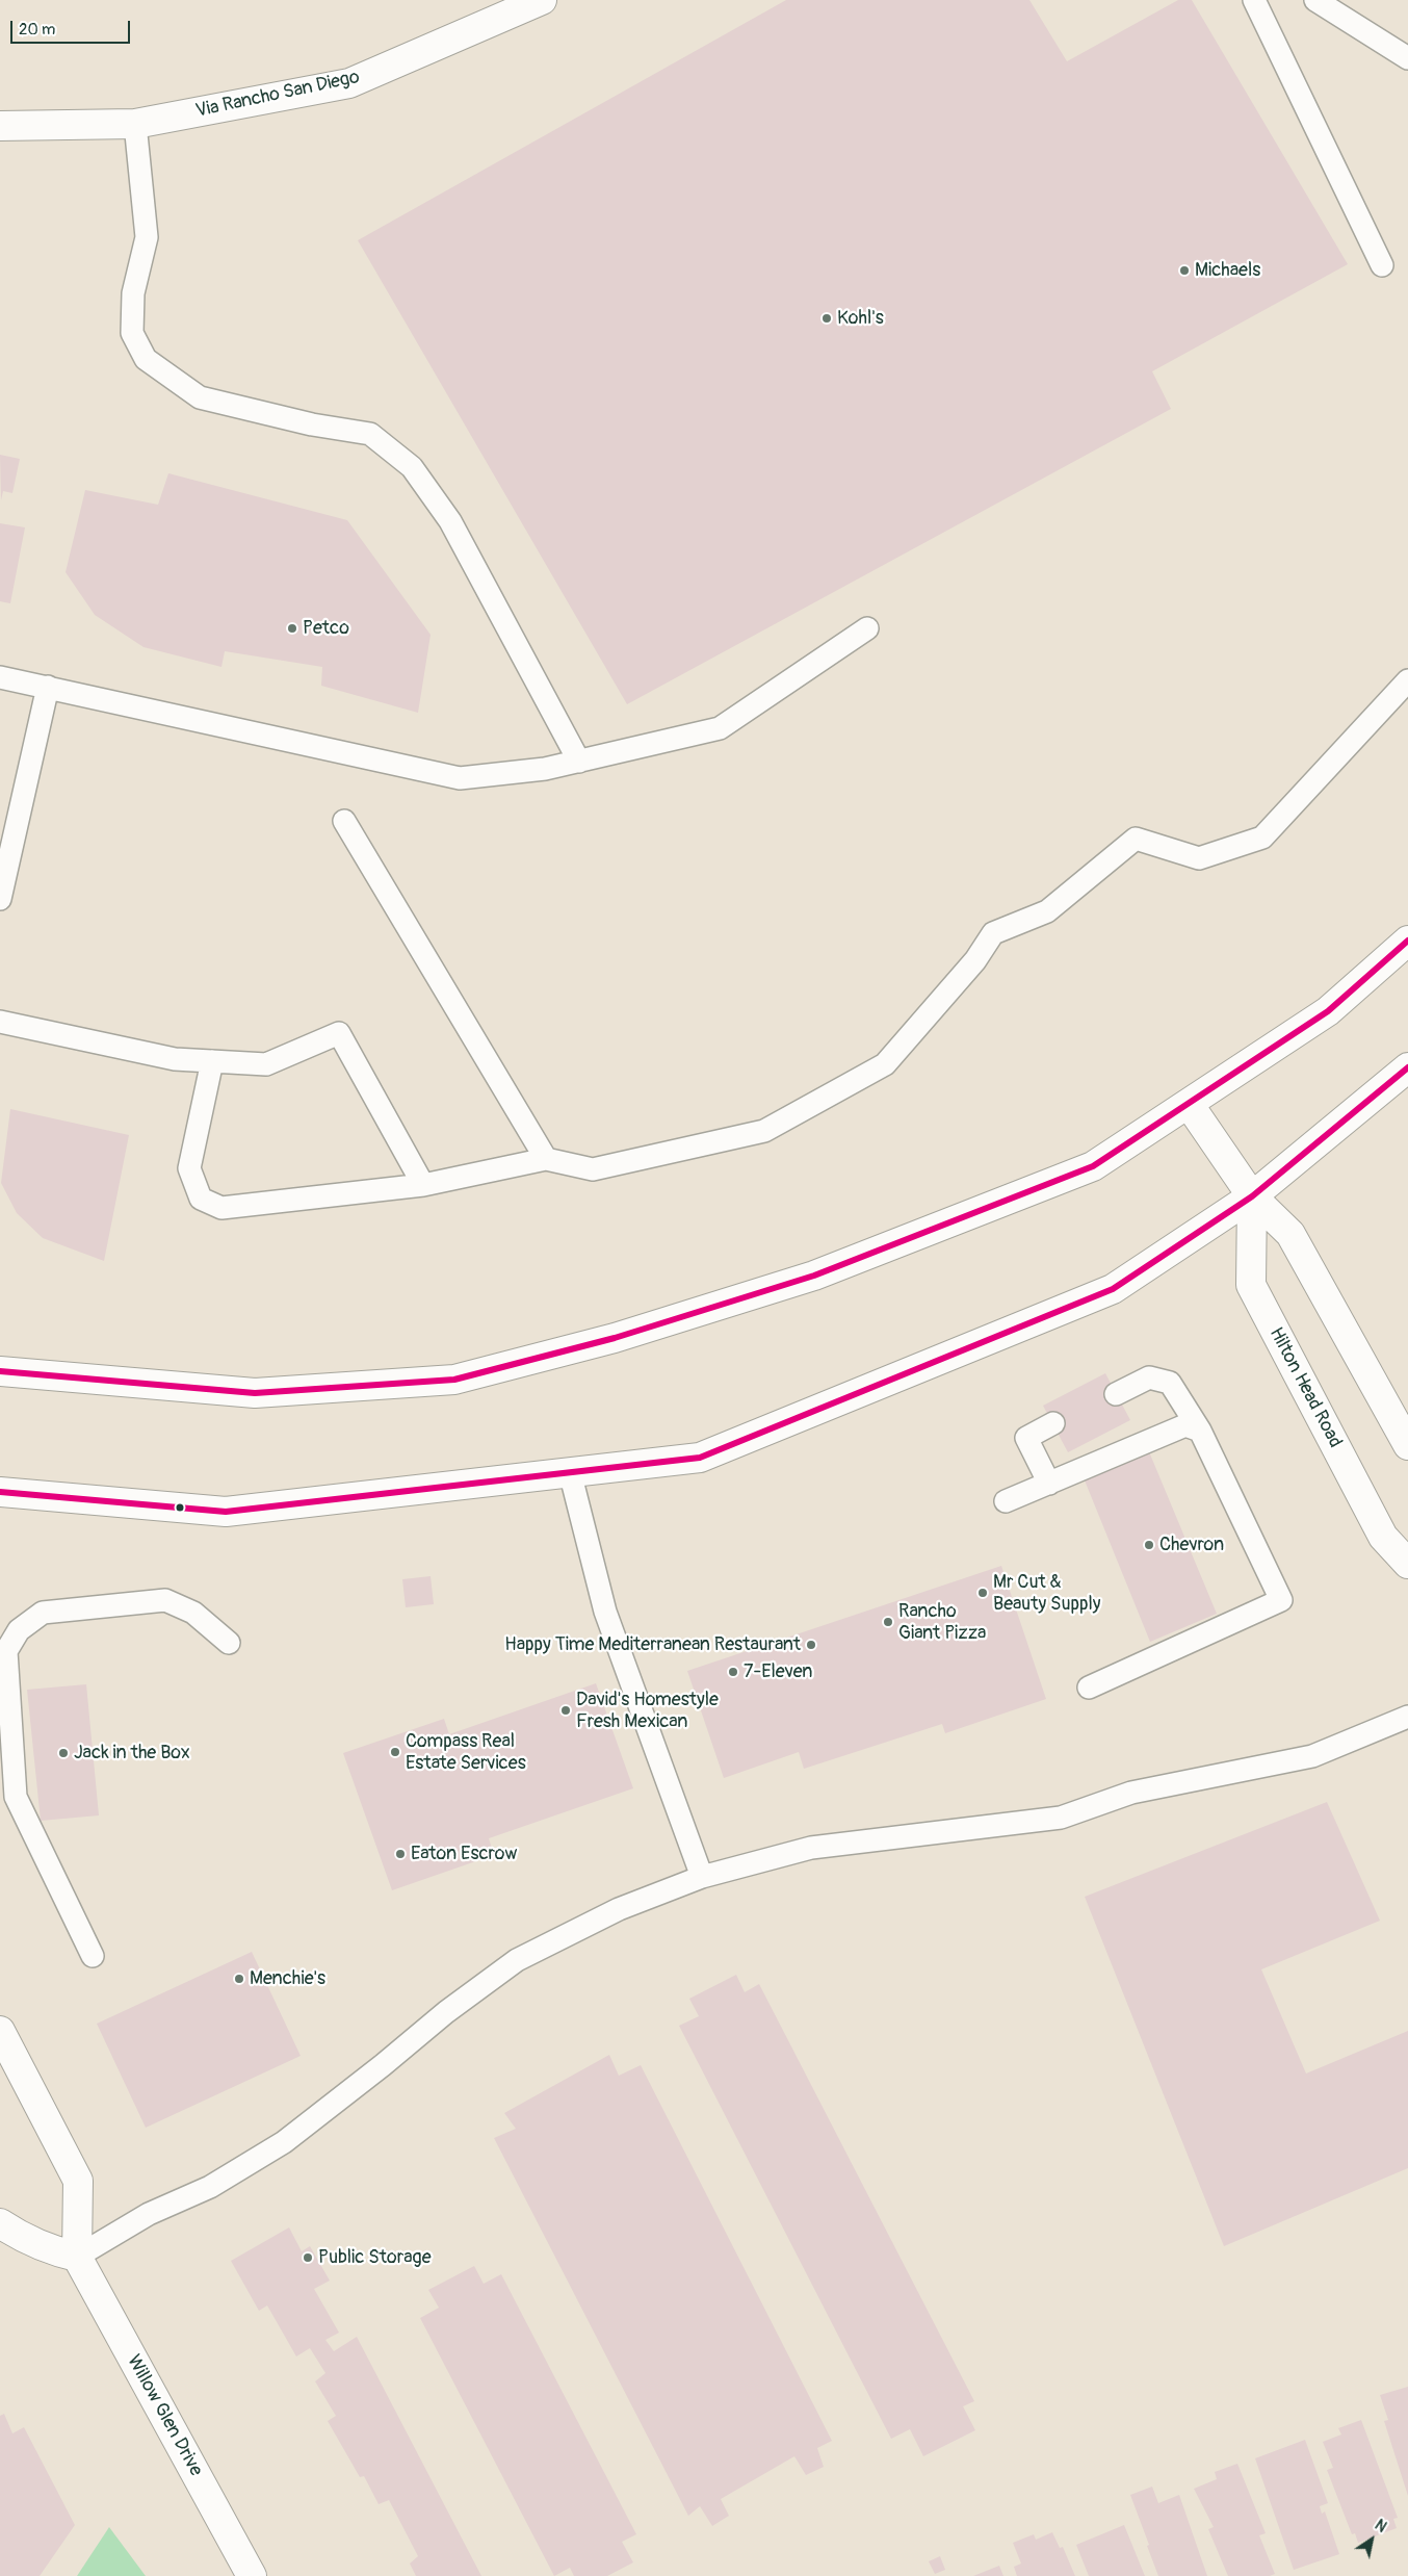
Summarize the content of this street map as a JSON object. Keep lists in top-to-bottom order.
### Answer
{
  "streets": {
    "main road": ["Via Rancho San Diego", "Hilton Head Road", "Willow Glen Drive"]
  },
  "places": [
    "Michaels",
    "Kohl's",
    "Petco",
    "Chevron",
    "Mr Cut & Beauty Supply",
    "Rancho Giant Pizza",
    "Happy Time Mediterranean Restaurant",
    "7-Eleven",
    "David's Homestyle Fresh Mexican",
    "Compass Real Estate Services",
    "Jack in the Box",
    "Eaton Escrow",
    "Menchie's",
    "Public Storage"
  ],
  "scale_bar": "20 m",
  "north": "top right"
}
